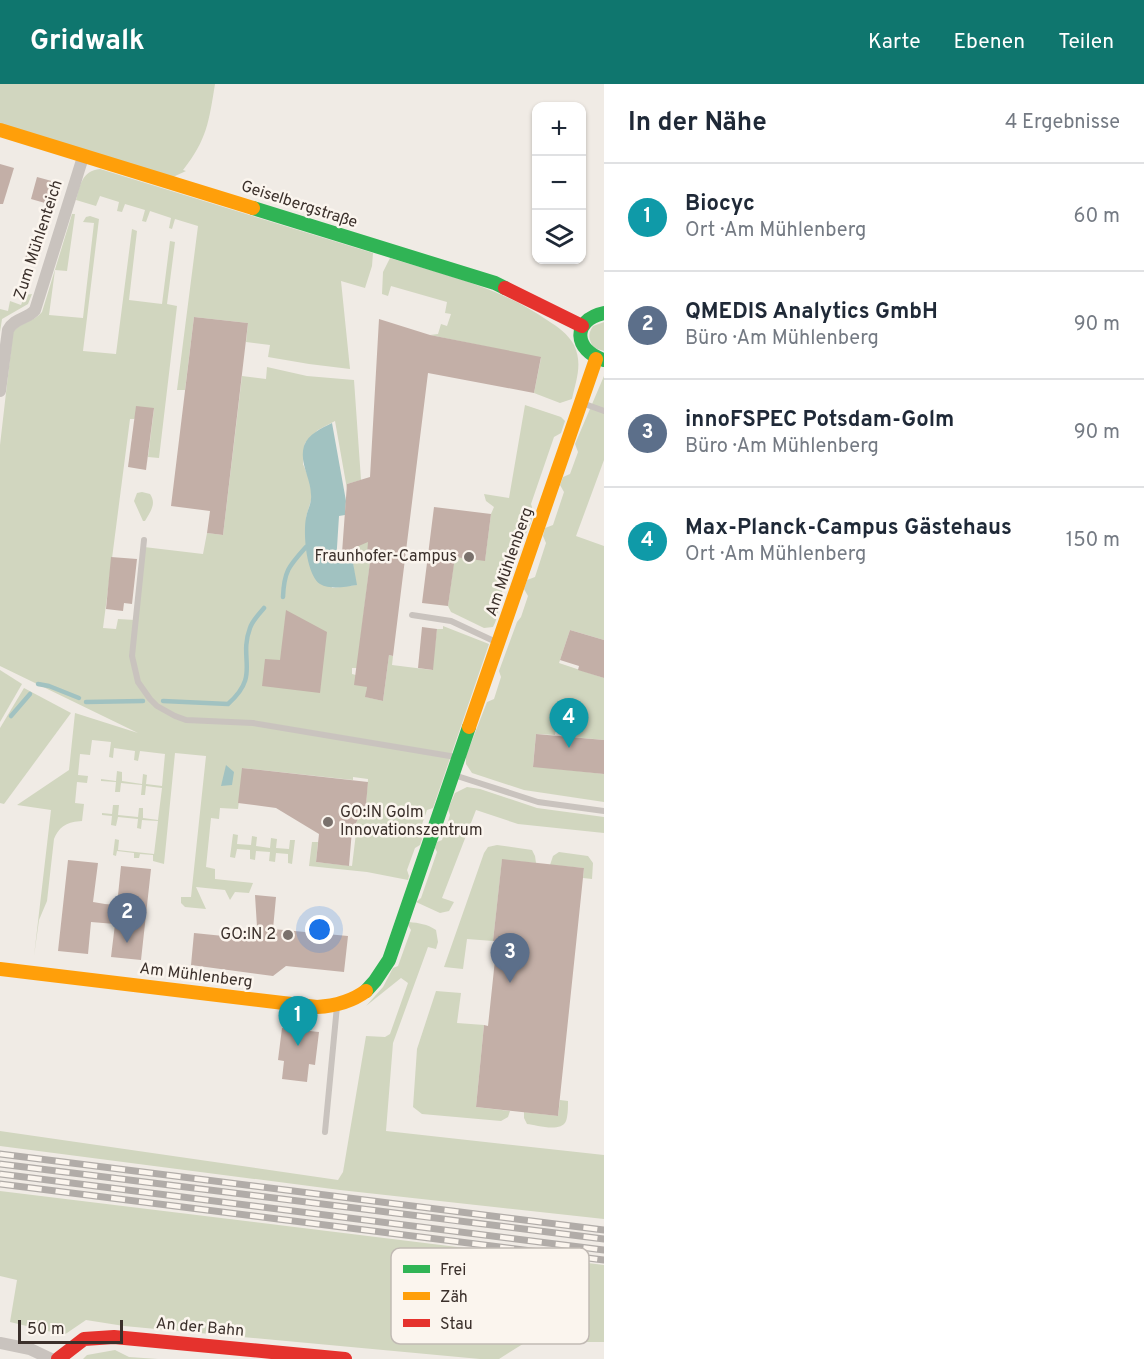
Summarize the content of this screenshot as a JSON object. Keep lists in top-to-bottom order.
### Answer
{
  "streets": {
    "street": [
      "Geiselbergstraße",
      "Zum Mühlenteich",
      "Am Mühlenberg",
      "An der Bahn"
    ]
  },
  "crossings": [
    ["Geiselbergstraße", "Zum Mühlenteich"]
  ],
  "places": ["Fraunhofer-Campus", "GO:IN Golm Innovationszentrum", "GO:IN 2"],
  "legend": ["Frei", "Zäh", "Stau"],
  "scale_bar": "50 m",
  "page": {
    "header": "Gridwalk",
    "nav": ["Karte", "Ebenen", "Teilen"],
    "heading": ["In der Nähe", "4 Ergebnisse"],
    "map_buttons": ["+", "−"],
    "list": [
      {
        "mark": "1",
        "name": "Biocyc",
        "note": "Ort · Am Mühlenberg",
        "value": "60 m"
      },
      {
        "mark": "2",
        "name": "QMEDIS Analytics GmbH",
        "note": "Büro · Am Mühlenberg",
        "value": "90 m"
      },
      {
        "mark": "3",
        "name": "innoFSPEC Potsdam-Golm",
        "note": "Büro · Am Mühlenberg",
        "value": "90 m"
      },
      {
        "mark": "4",
        "name": "Max-Planck-Campus Gästehaus",
        "note": "Ort · Am Mühlenberg",
        "value": "150 m"
      }
    ],
    "pins": [
      "4",
      "2",
      "3",
      "1"
    ],
    "scale": "50 m"
  }
}
